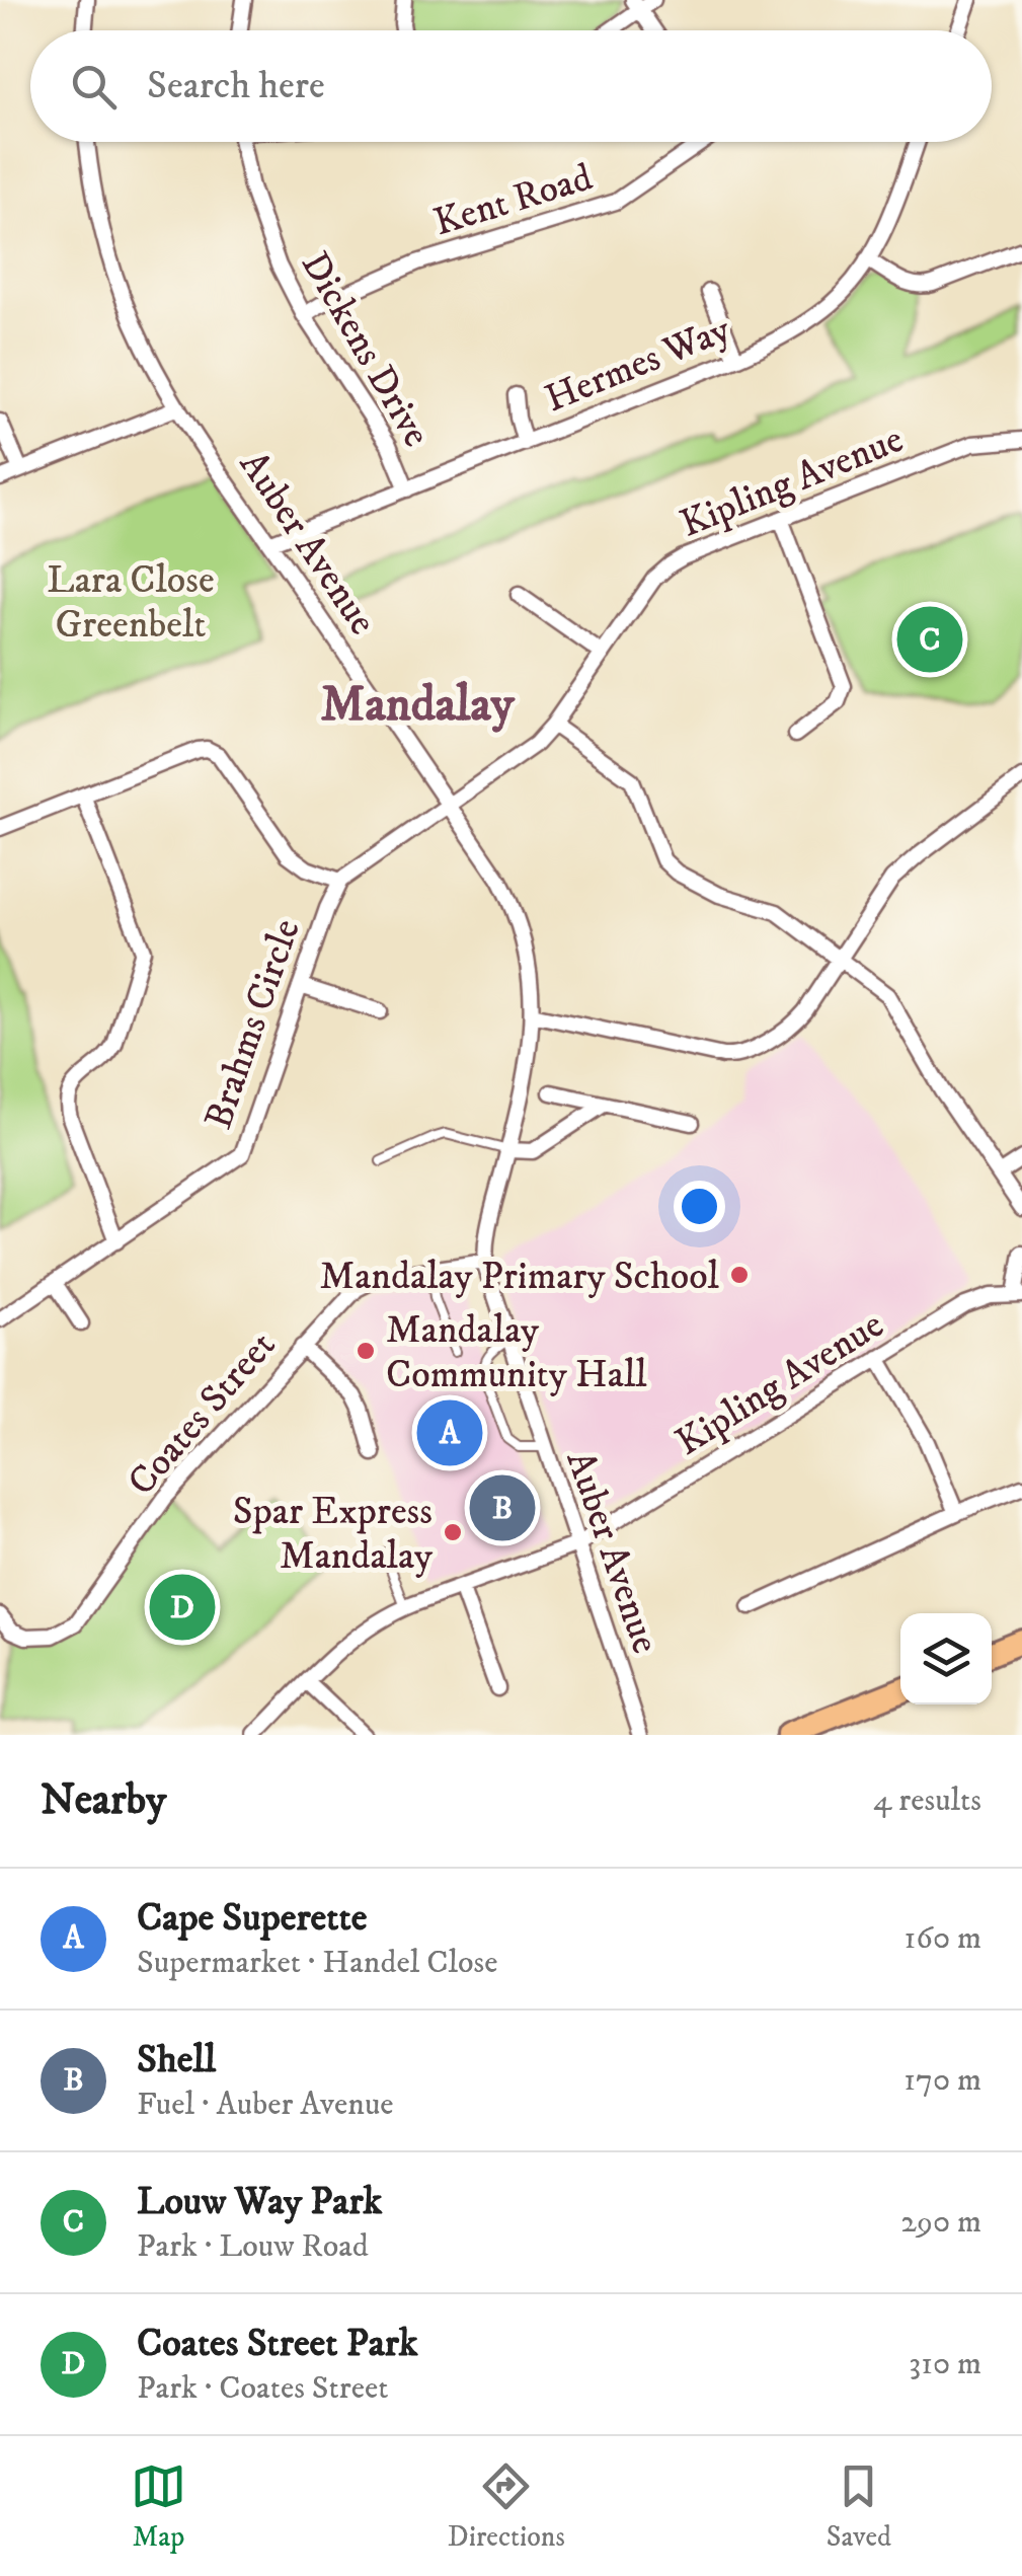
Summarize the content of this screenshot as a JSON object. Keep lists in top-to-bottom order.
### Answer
{
  "streets": {
    "street": [
      "Kent Road",
      "Dickens Drive",
      "Hermes Way",
      "Kipling Avenue",
      "Auber Avenue",
      "Brahms Circle",
      "Coates Street"
    ]
  },
  "crossings": [
    ["Kent Road", "Dickens Drive"],
    ["Dickens Drive", "Hermes Way"],
    ["Hermes Way", "Auber Avenue"],
    ["Kipling Avenue", "Auber Avenue"],
    ["Kipling Avenue", "Brahms Circle"],
    ["Auber Avenue", "Brahms Circle"],
    ["Auber Avenue", "Coates Street"]
  ],
  "districts": ["Mandalay"],
  "parks": ["Lara Close Greenbelt"],
  "places": ["Mandalay Primary School", "Mandalay Community Hall", "Spar Express Mandalay"],
  "page": {
    "search": "Search here",
    "pins": [
      "C",
      "A",
      "B",
      "D"
    ],
    "heading": ["Nearby", "4 results"],
    "list": [
      {
        "mark": "A",
        "name": "Cape Superette",
        "note": "Supermarket · Handel Close",
        "value": "160 m"
      },
      {
        "mark": "B",
        "name": "Shell",
        "note": "Fuel · Auber Avenue",
        "value": "170 m"
      },
      {
        "mark": "C",
        "name": "Louw Way Park",
        "note": "Park · Louw Road",
        "value": "290 m"
      },
      {
        "mark": "D",
        "name": "Coates Street Park",
        "note": "Park · Coates Street",
        "value": "310 m"
      }
    ],
    "nav": ["Map", "Directions", "Saved"]
  }
}
